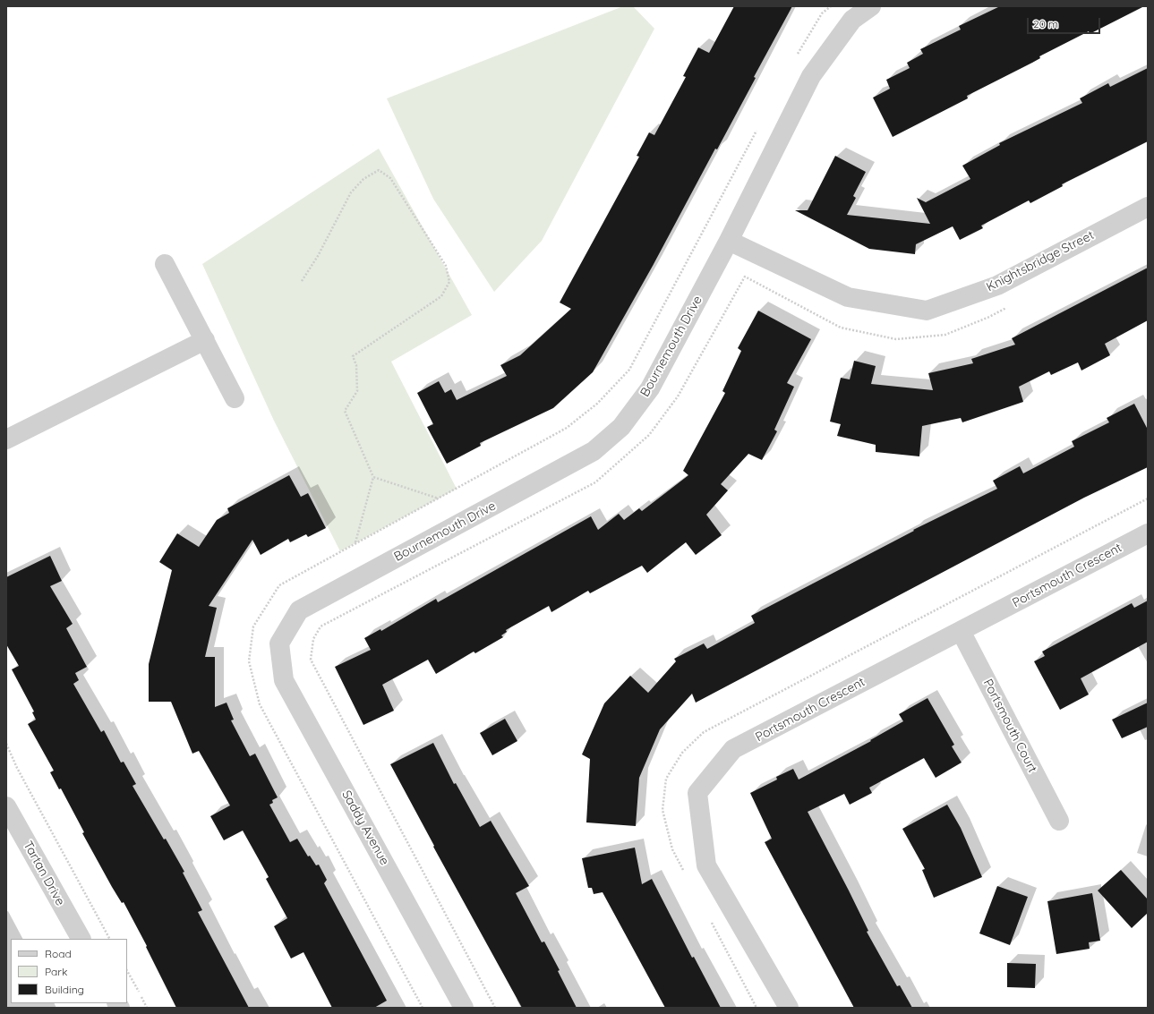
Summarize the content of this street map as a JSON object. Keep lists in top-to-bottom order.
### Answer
{
  "streets": {
    "street": [
      "Knightsbridge Street",
      "Bournemouth Drive",
      "Portsmouth Crescent",
      "Portsmouth Court",
      "Saddy Avenue",
      "Tartan Drive"
    ]
  },
  "crossings": [
    ["Knightsbridge Street", "Bournemouth Drive"],
    ["Bournemouth Drive", "Saddy Avenue"],
    ["Portsmouth Crescent", "Portsmouth Court"]
  ],
  "legend": ["Road", "Park", "Building"],
  "scale_bar": "20 m"
}
